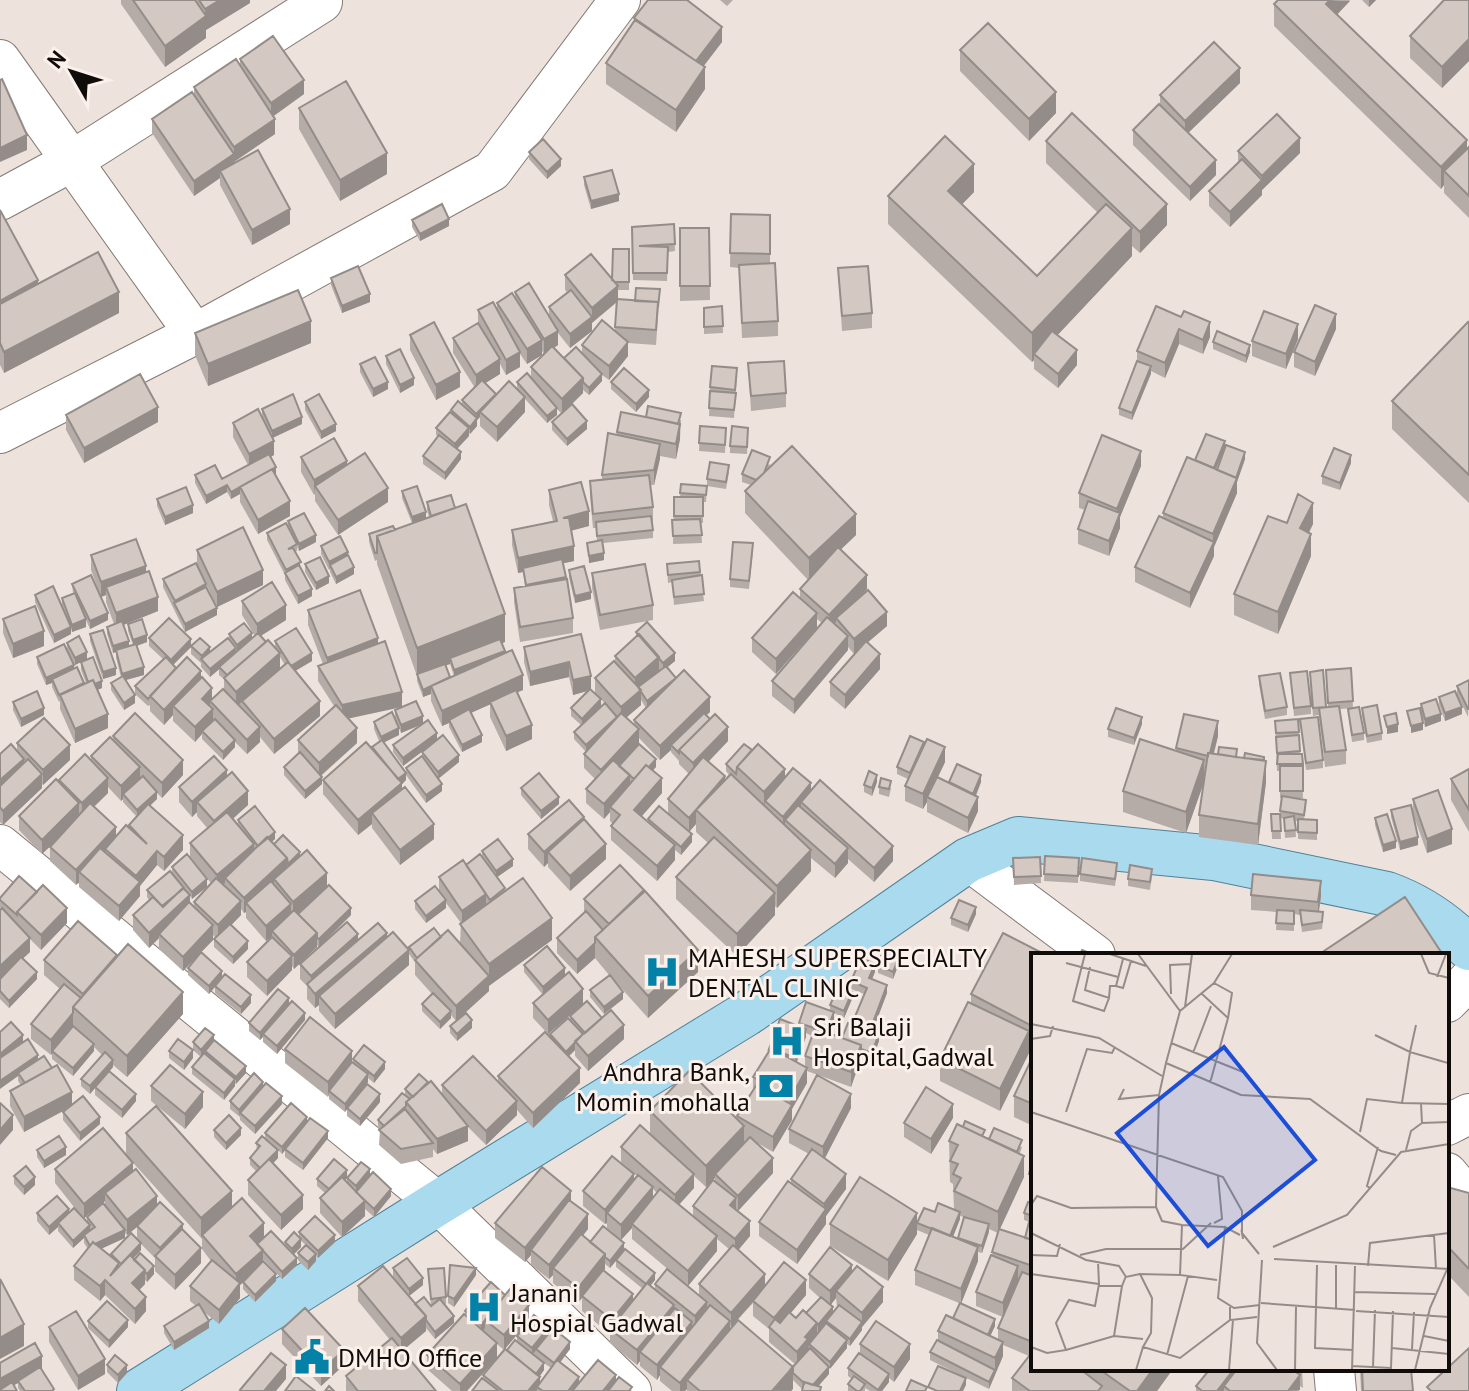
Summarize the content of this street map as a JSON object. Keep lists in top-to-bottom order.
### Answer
{
  "places": {
    "hospital": ["MAHESH SUPERSPECIALTY DENTAL CLINIC", "Sri Balaji Hospital,Gadwal", "Janani Hospial Gadwal"],
    "bank": ["Andhra Bank, Momin mohalla"],
    "public building": ["DMHO Office"]
  },
  "north": "top left"
}
